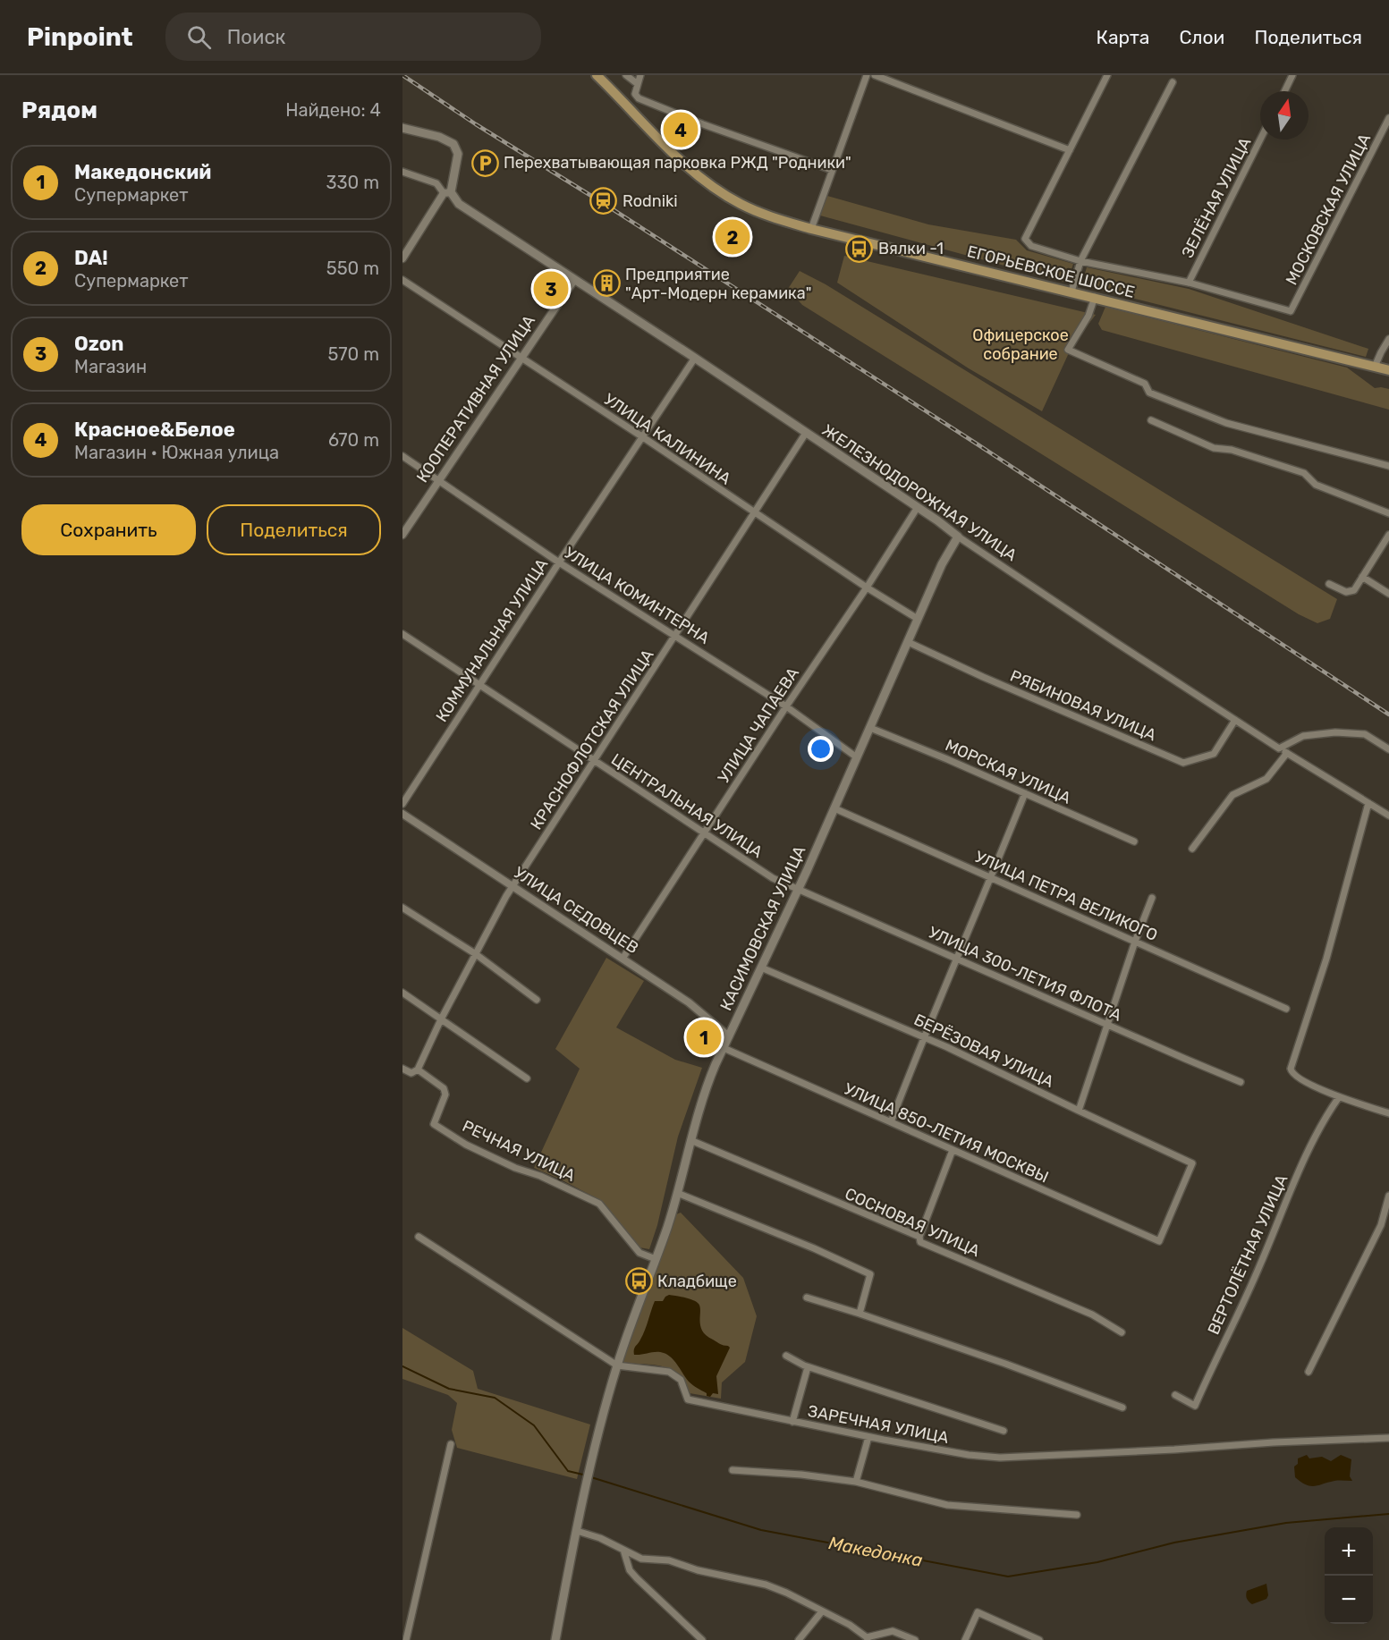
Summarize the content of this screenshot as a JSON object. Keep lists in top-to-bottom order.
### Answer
{
  "streets": {
    "main road": ["ЕГОРЬЕВСКОЕ ШОССЕ", "ЖЕЛЕЗНОДОРОЖНАЯ УЛИЦА", "КАСИМОВСКАЯ УЛИЦА"],
    "street": [
      "ЗЕЛЁНАЯ УЛИЦА",
      "МОСКОВСКАЯ УЛИЦА",
      "КООПЕРАТИВНАЯ УЛИЦА",
      "УЛИЦА КАЛИНИНА",
      "УЛИЦА КОМИНТЕРНА",
      "КОММУНАЛЬНАЯ УЛИЦА",
      "РЯБИНОВАЯ УЛИЦА",
      "УЛИЦА ЧАПАЕВА",
      "КРАСНОФЛОТСКАЯ УЛИЦА",
      "МОРСКАЯ УЛИЦА",
      "ЦЕНТРАЛЬНАЯ УЛИЦА",
      "УЛИЦА ПЕТРА ВЕЛИКОГО",
      "УЛИЦА СЕДОВЦЕВ",
      "УЛИЦА 300-ЛЕТИЯ ФЛОТА",
      "БЕРЁЗОВАЯ УЛИЦА",
      "УЛИЦА 850-ЛЕТИЯ МОСКВЫ",
      "РЕЧНАЯ УЛИЦА",
      "СОСНОВАЯ УЛИЦА",
      "ВЕРТОЛЁТНАЯ УЛИЦА",
      "ЗАРЕЧНАЯ УЛИЦА"
    ]
  },
  "crossings": [
    ["ЗЕЛЁНАЯ УЛИЦА", "МОСКОВСКАЯ УЛИЦА"],
    ["КООПЕРАТИВНАЯ УЛИЦА", "УЛИЦА КАЛИНИНА"],
    ["КООПЕРАТИВНАЯ УЛИЦА", "ЖЕЛЕЗНОДОРОЖНАЯ УЛИЦА"],
    ["КООПЕРАТИВНАЯ УЛИЦА", "УЛИЦА КОМИНТЕРНА"],
    ["УЛИЦА КАЛИНИНА", "КОММУНАЛЬНАЯ УЛИЦА"],
    ["УЛИЦА КАЛИНИНА", "УЛИЦА ЧАПАЕВА"],
    ["УЛИЦА КАЛИНИНА", "КРАСНОФЛОТСКАЯ УЛИЦА"],
    ["УЛИЦА КАЛИНИНА", "КАСИМОВСКАЯ УЛИЦА"],
    ["ЖЕЛЕЗНОДОРОЖНАЯ УЛИЦА", "КОММУНАЛЬНАЯ УЛИЦА"],
    ["ЖЕЛЕЗНОДОРОЖНАЯ УЛИЦА", "РЯБИНОВАЯ УЛИЦА"],
    ["ЖЕЛЕЗНОДОРОЖНАЯ УЛИЦА", "УЛИЦА ЧАПАЕВА"],
    ["ЖЕЛЕЗНОДОРОЖНАЯ УЛИЦА", "КРАСНОФЛОТСКАЯ УЛИЦА"],
    ["ЖЕЛЕЗНОДОРОЖНАЯ УЛИЦА", "КАСИМОВСКАЯ УЛИЦА"],
    ["УЛИЦА КОМИНТЕРНА", "КОММУНАЛЬНАЯ УЛИЦА"],
    ["УЛИЦА КОМИНТЕРНА", "УЛИЦА ЧАПАЕВА"],
    ["УЛИЦА КОМИНТЕРНА", "КРАСНОФЛОТСКАЯ УЛИЦА"],
    ["УЛИЦА КОМИНТЕРНА", "КАСИМОВСКАЯ УЛИЦА"],
    ["КОММУНАЛЬНАЯ УЛИЦА", "ЦЕНТРАЛЬНАЯ УЛИЦА"],
    ["РЯБИНОВАЯ УЛИЦА", "КАСИМОВСКАЯ УЛИЦА"],
    ["УЛИЦА ЧАПАЕВА", "ЦЕНТРАЛЬНАЯ УЛИЦА"],
    ["УЛИЦА ЧАПАЕВА", "УЛИЦА СЕДОВЦЕВ"],
    ["КРАСНОФЛОТСКАЯ УЛИЦА", "ЦЕНТРАЛЬНАЯ УЛИЦА"],
    ["КРАСНОФЛОТСКАЯ УЛИЦА", "УЛИЦА СЕДОВЦЕВ"],
    ["КРАСНОФЛОТСКАЯ УЛИЦА", "РЕЧНАЯ УЛИЦА"],
    ["МОРСКАЯ УЛИЦА", "КАСИМОВСКАЯ УЛИЦА"],
    ["ЦЕНТРАЛЬНАЯ УЛИЦА", "КАСИМОВСКАЯ УЛИЦА"],
    ["ЦЕНТРАЛЬНАЯ УЛИЦА", "УЛИЦА 300-ЛЕТИЯ ФЛОТА"],
    ["УЛИЦА ПЕТРА ВЕЛИКОГО", "КАСИМОВСКАЯ УЛИЦА"],
    ["УЛИЦА СЕДОВЦЕВ", "КАСИМОВСКАЯ УЛИЦА"],
    ["КАСИМОВСКАЯ УЛИЦА", "УЛИЦА 300-ЛЕТИЯ ФЛОТА"],
    ["КАСИМОВСКАЯ УЛИЦА", "БЕРЁЗОВАЯ УЛИЦА"],
    ["КАСИМОВСКАЯ УЛИЦА", "УЛИЦА 850-ЛЕТИЯ МОСКВЫ"],
    ["КАСИМОВСКАЯ УЛИЦА", "РЕЧНАЯ УЛИЦА"],
    ["КАСИМОВСКАЯ УЛИЦА", "СОСНОВАЯ УЛИЦА"],
    ["КАСИМОВСКАЯ УЛИЦА", "ЗАРЕЧНАЯ УЛИЦА"],
    ["БЕРЁЗОВАЯ УЛИЦА", "УЛИЦА 850-ЛЕТИЯ МОСКВЫ"]
  ],
  "water": ["Македонка"],
  "parks": ["Офицерское собрание"],
  "places": {
    "parking": ["Перехватывающая парковка РЖД \"Родники\""],
    "station": ["Rodniki"],
    "bus stop": ["Вялки -1", "Кладбище"],
    "building": ["Предприятие \"Арт-Модерн керамика\""]
  },
  "north": "top",
  "page": {
    "header": "Pinpoint",
    "search": "Поиск",
    "nav": ["Карта", "Слои", "Поделиться"],
    "heading": ["Рядом", "Найдено: 4"],
    "pins": [
      "4",
      "2",
      "3",
      "1"
    ],
    "list": [
      {
        "mark": "1",
        "name": "Македонский",
        "note": "Супермаркет",
        "value": "330 m"
      },
      {
        "mark": "2",
        "name": "DA!",
        "note": "Супермаркет",
        "value": "550 m"
      },
      {
        "mark": "3",
        "name": "Ozon",
        "note": "Магазин",
        "value": "570 m"
      },
      {
        "mark": "4",
        "name": "Красное&Белое",
        "note": "Магазин · Южная улица",
        "value": "670 m"
      }
    ],
    "buttons": ["Сохранить", "Поделиться"],
    "map_buttons": ["+", "−"]
  }
}
